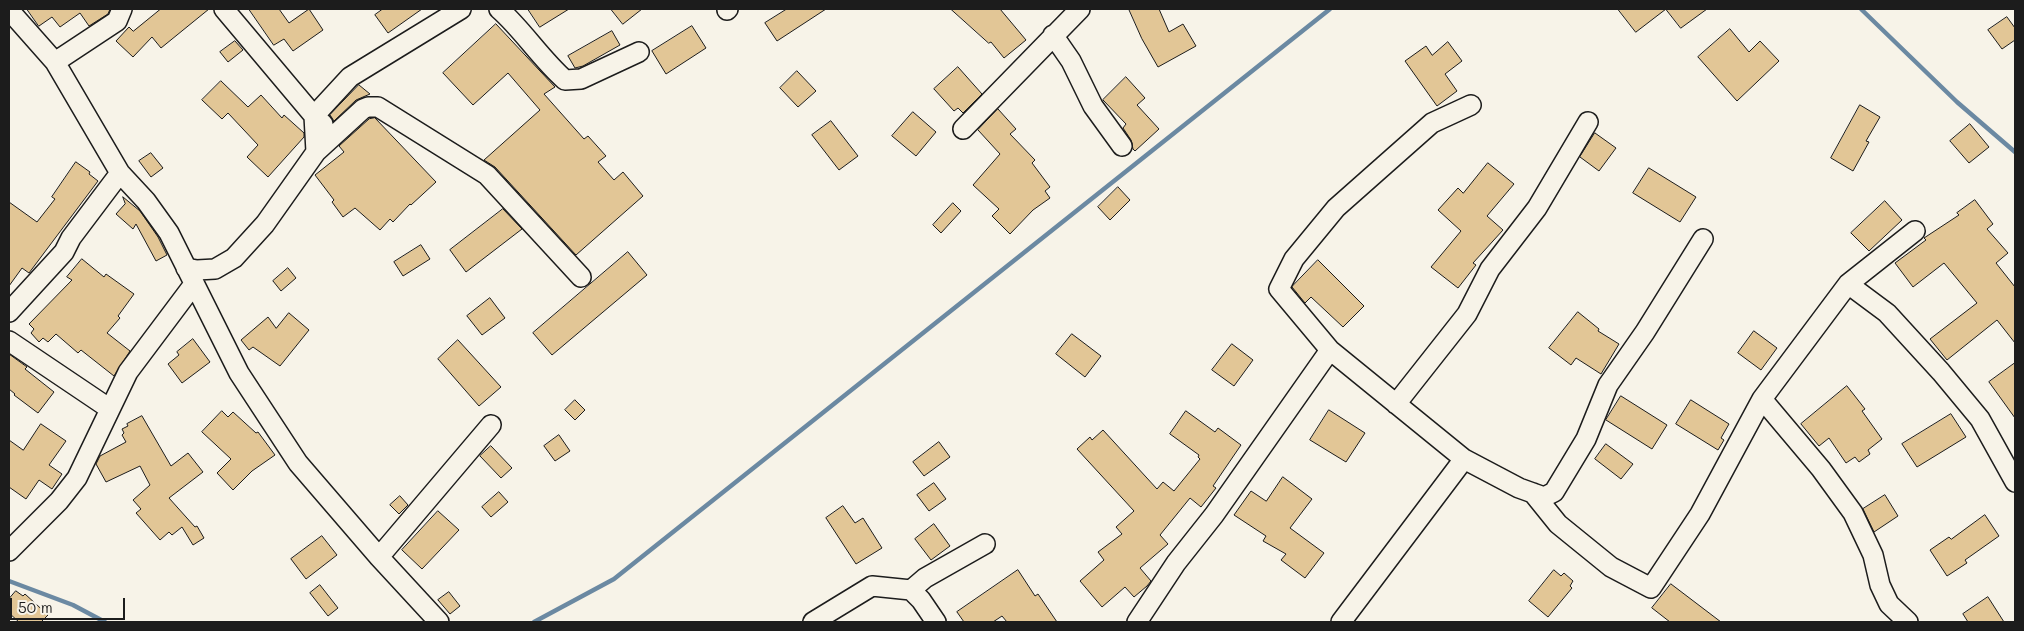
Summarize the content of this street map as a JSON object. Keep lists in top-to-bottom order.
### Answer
{
  "scale_bar": "50 m"
}
